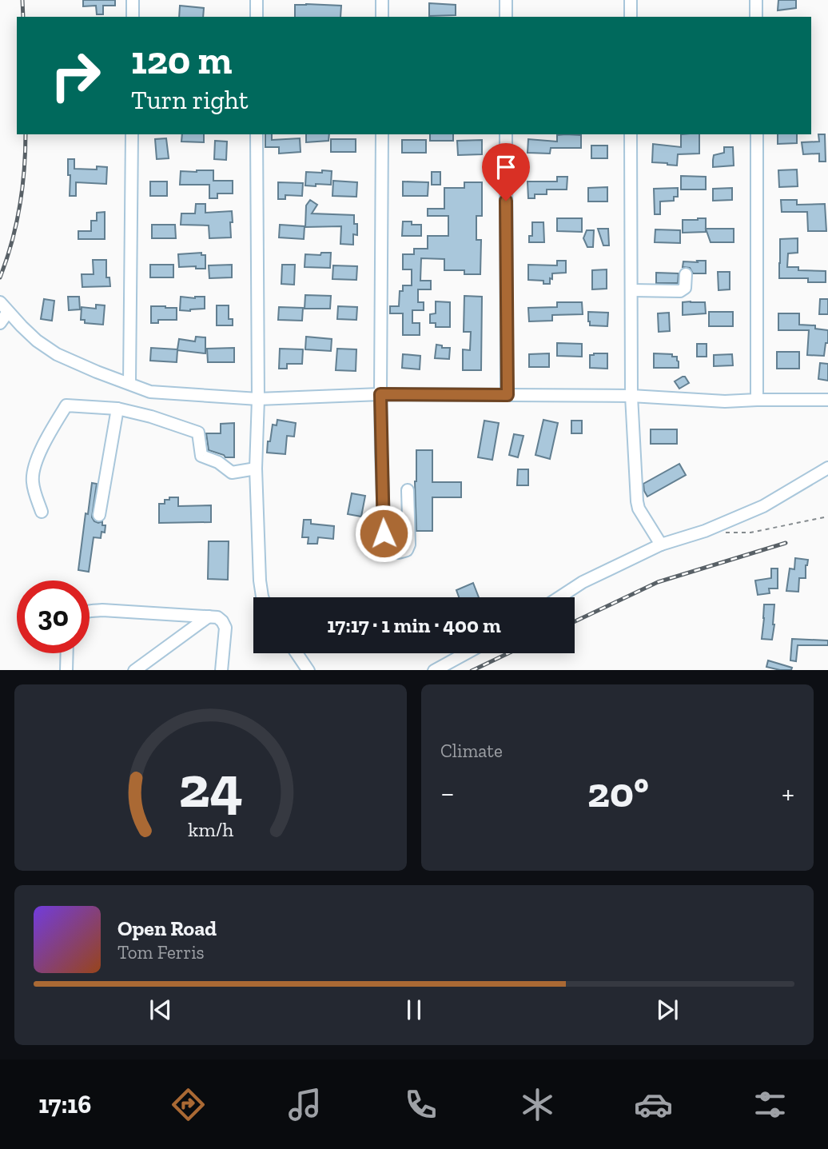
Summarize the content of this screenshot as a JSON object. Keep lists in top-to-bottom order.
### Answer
{
  "page": {
    "turn": ["120 m", "Turn right"],
    "limit": "30",
    "trip": "17:17 · 1 min · 400 m",
    "tile": "Climate",
    "heat": ["−", "20°", "+"],
    "song": ["Open Road", "Tom Ferris"],
    "tabs": "17:16",
    "gauge": ["24", "km/h"]
  }
}
